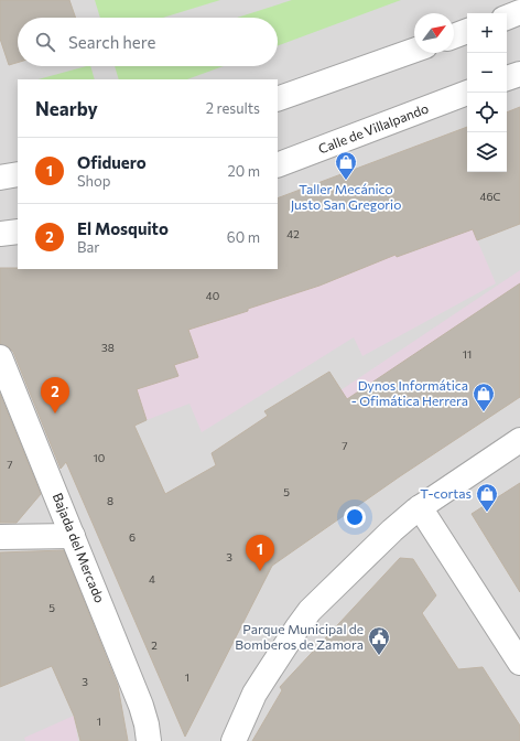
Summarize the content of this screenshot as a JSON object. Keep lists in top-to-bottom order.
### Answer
{
  "streets": {
    "street": ["Calle de Villalpando", "Bajada del Mercado"]
  },
  "places": {
    "shop": ["Taller Mecánico Justo San Gregorio", "Dynos Informática - Ofimática Herrera", "T-cortas"],
    "public building": ["Parque Municipal de Bomberos de Zamora"]
  },
  "house_numbers": [
    "46C",
    "42",
    "40",
    "38",
    "11",
    "7",
    "10",
    "7",
    "5",
    "8",
    "6",
    "3",
    "4",
    "5",
    "2",
    "1",
    "3",
    "1"
  ],
  "north": "top right",
  "page": {
    "map_buttons": ["+", "−"],
    "search": "Search here",
    "heading": ["Nearby", "2 results"],
    "list": [
      {
        "mark": "1",
        "name": "Ofiduero",
        "note": "Shop",
        "value": "20 m"
      },
      {
        "mark": "2",
        "name": "El Mosquito",
        "note": "Bar",
        "value": "60 m"
      }
    ],
    "pins": ["2", "1"]
  }
}
